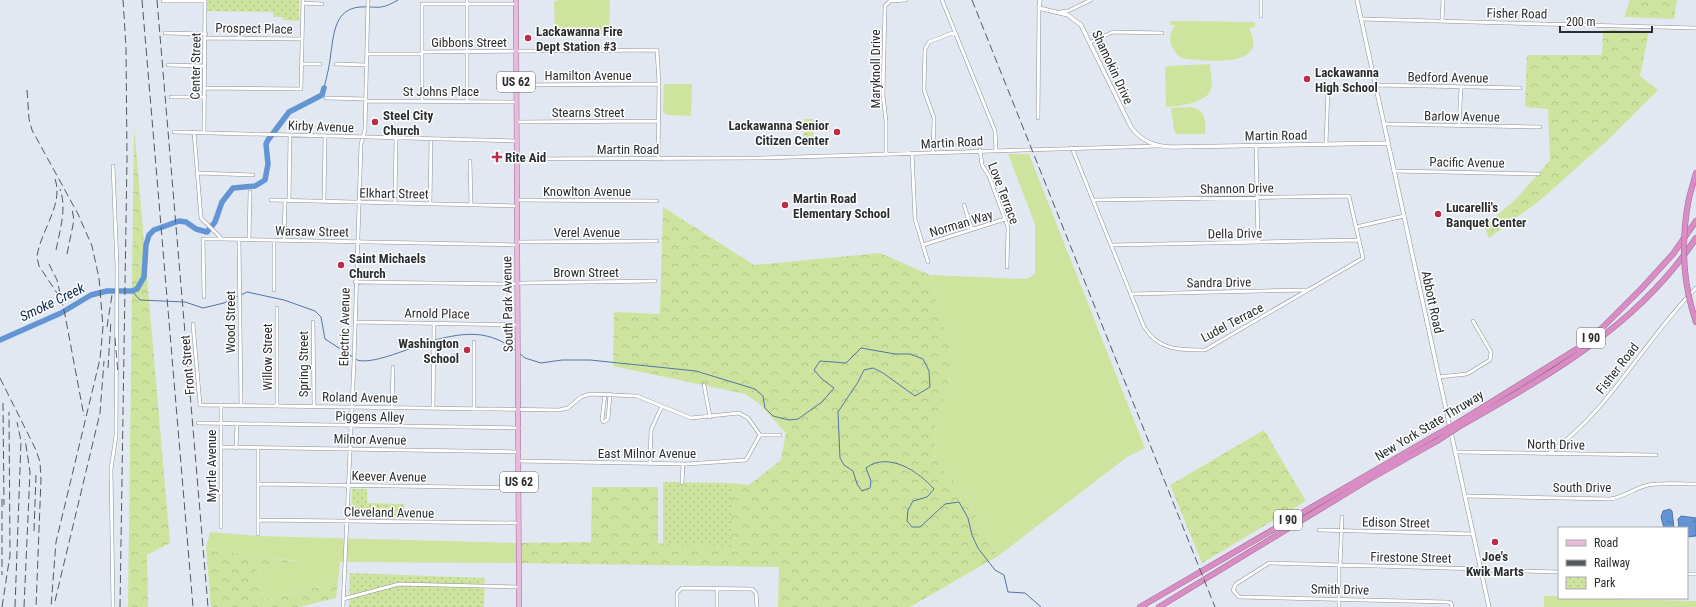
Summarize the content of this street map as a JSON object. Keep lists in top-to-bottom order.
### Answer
{
  "streets": {
    "highway": ["I 90", "New York State Thruway"],
    "main road": ["US 62", "South Park Avenue"],
    "street": [
      "Fisher Road",
      "Prospect Place",
      "Gibbons Street",
      "Center Street",
      "Shamokin Drive",
      "Maryknoll Drive",
      "Hamilton Avenue",
      "Bedford Avenue",
      "St Johns Place",
      "Stearns Street",
      "Barlow Avenue",
      "Kirby Avenue",
      "Martin Road",
      "Pacific Avenue",
      "Shannon Drive",
      "Knowlton Avenue",
      "Elkhart Street",
      "Love Terrace",
      "Norman Way",
      "Warsaw Street",
      "Verel Avenue",
      "Della Drive",
      "Brown Street",
      "Sandra Drive",
      "Abbott Road",
      "Arnold Place",
      "Wood Street",
      "Ludel Terrace",
      "Electric Avenue",
      "Willow Street",
      "Spring Street",
      "Front Street",
      "Roland Avenue",
      "Piggens Alley",
      "Milnor Avenue",
      "North Drive",
      "East Milnor Avenue",
      "Myrtle Avenue",
      "Keever Avenue",
      "South Drive",
      "Cleveland Avenue",
      "Edison Street",
      "Firestone Street",
      "Smith Drive"
    ]
  },
  "crossings": [
    ["Fisher Road", "Abbott Road"],
    ["Fisher Road", "North Drive"],
    ["Prospect Place", "Center Street"],
    ["Gibbons Street", "Hamilton Avenue"],
    ["Gibbons Street", "South Park Avenue"],
    ["Gibbons Street", "Electric Avenue"],
    ["Center Street", "Kirby Avenue"],
    ["Shamokin Drive", "Martin Road"],
    ["Maryknoll Drive", "Martin Road"],
    ["Hamilton Avenue", "South Park Avenue"],
    ["Bedford Avenue", "Martin Road"],
    ["Bedford Avenue", "Abbott Road"],
    ["St Johns Place", "South Park Avenue"],
    ["St Johns Place", "Electric Avenue"],
    ["Stearns Street", "South Park Avenue"],
    ["Barlow Avenue", "Abbott Road"],
    ["Kirby Avenue", "South Park Avenue"],
    ["Kirby Avenue", "Electric Avenue"],
    ["Martin Road", "Love Terrace"],
    ["Martin Road", "Abbott Road"],
    ["Martin Road", "South Park Avenue"],
    ["Martin Road", "Ludel Terrace"],
    ["Pacific Avenue", "Abbott Road"],
    ["Shannon Drive", "Ludel Terrace"],
    ["Knowlton Avenue", "Elkhart Street"],
    ["Knowlton Avenue", "South Park Avenue"],
    ["Elkhart Street", "South Park Avenue"],
    ["Elkhart Street", "Electric Avenue"],
    ["Love Terrace", "Norman Way"],
    ["Warsaw Street", "Verel Avenue"],
    ["Warsaw Street", "South Park Avenue"],
    ["Warsaw Street", "Wood Street"],
    ["Warsaw Street", "Electric Avenue"],
    ["Verel Avenue", "South Park Avenue"],
    ["Della Drive", "Ludel Terrace"],
    ["Brown Street", "South Park Avenue"],
    ["Brown Street", "Electric Avenue"],
    ["Sandra Drive", "Ludel Terrace"],
    ["Abbott Road", "North Drive"],
    ["Abbott Road", "South Drive"],
    ["Abbott Road", "Edison Street"],
    ["Abbott Road", "Firestone Street"],
    ["South Park Avenue", "Arnold Place"],
    ["South Park Avenue", "Roland Avenue"],
    ["South Park Avenue", "Piggens Alley"],
    ["South Park Avenue", "Milnor Avenue"],
    ["South Park Avenue", "East Milnor Avenue"],
    ["South Park Avenue", "Keever Avenue"],
    ["South Park Avenue", "Cleveland Avenue"],
    ["Arnold Place", "Electric Avenue"],
    ["Wood Street", "Roland Avenue"],
    ["Electric Avenue", "Roland Avenue"],
    ["Electric Avenue", "Piggens Alley"],
    ["Electric Avenue", "Milnor Avenue"],
    ["Electric Avenue", "Keever Avenue"],
    ["Electric Avenue", "Cleveland Avenue"],
    ["Willow Street", "Roland Avenue"],
    ["Spring Street", "Roland Avenue"],
    ["Front Street", "Roland Avenue"],
    ["Roland Avenue", "East Milnor Avenue"],
    ["Roland Avenue", "Myrtle Avenue"],
    ["Piggens Alley", "Myrtle Avenue"],
    ["Milnor Avenue", "Myrtle Avenue"],
    ["Firestone Street", "Smith Drive"]
  ],
  "water": ["Smoke Creek"],
  "places": {
    "other": [
      "Lackawanna Fire Dept Station #3",
      "Lackawanna High School",
      "Steel City Church",
      "Lackawanna Senior Citizen Center",
      "Martin Road Elementary School",
      "Lucarelli's Banquet Center",
      "Saint Michaels Church",
      "Washington School",
      "Joe's Kwik Marts"
    ],
    "health": ["Rite Aid"]
  },
  "legend": ["Road", "Railway", "Park"],
  "scale_bar": "200 m"
}
